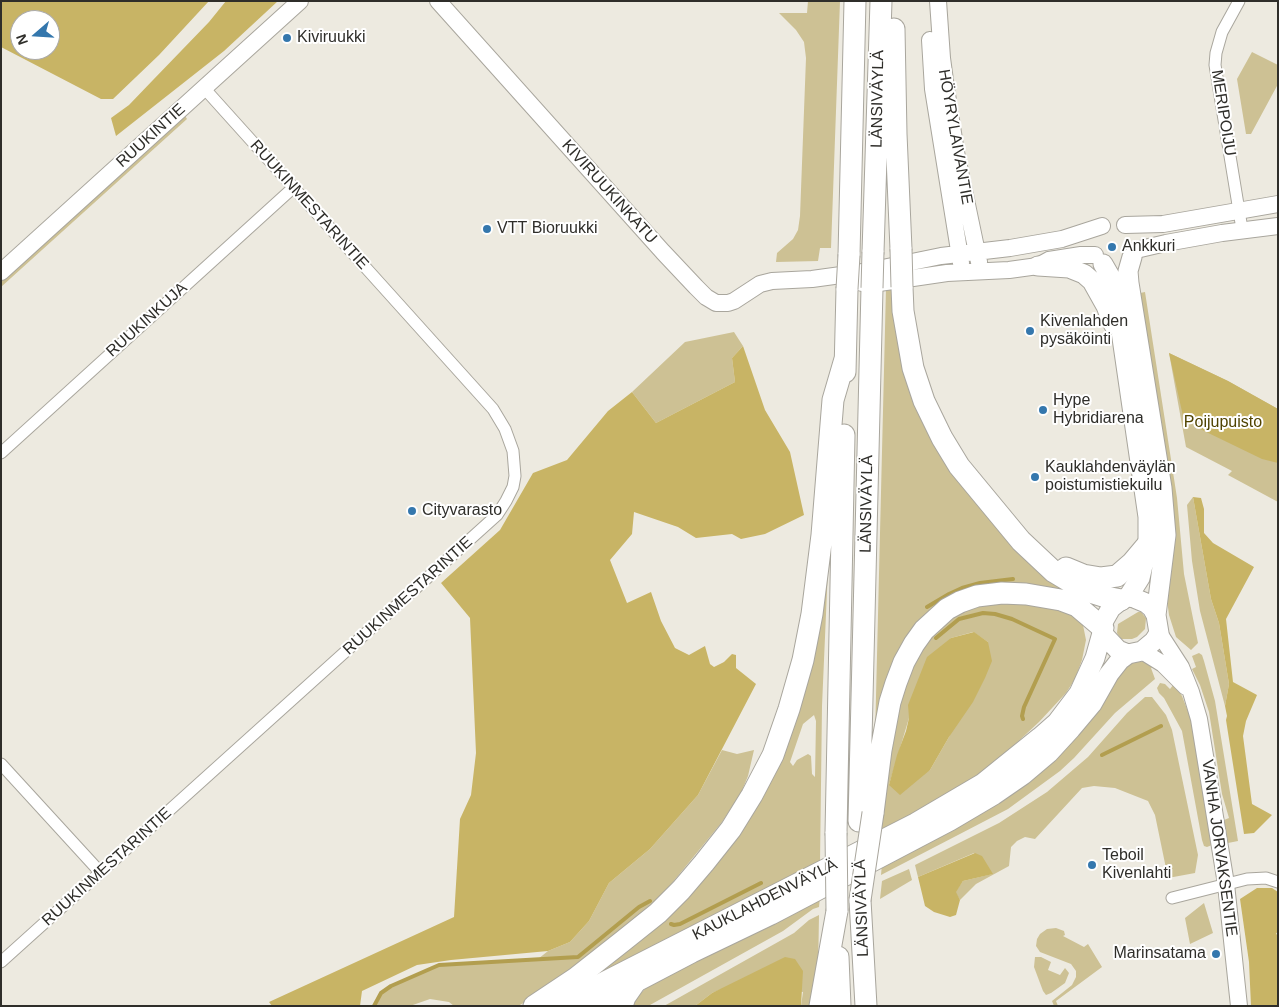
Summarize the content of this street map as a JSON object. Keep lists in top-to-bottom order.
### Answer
{
  "streets": {
    "highway": ["LÄNSIVÄYLÄ"],
    "main road": ["KAUKLAHDENVÄYLÄ"],
    "street": [
      "MERIPOIJU",
      "RUUKINTIE",
      "HÖYRYLAIVANTIE",
      "KIVIRUUKINKATU",
      "RUUKINMESTARINTIE",
      "RUUKINKUJA",
      "VANHA JORVAKSENTIE"
    ]
  },
  "crossings": [
    ["RUUKINTIE", "RUUKINMESTARINTIE"],
    ["HÖYRYLAIVANTIE", "KIVIRUUKINKATU"],
    ["RUUKINMESTARINTIE", "RUUKINKUJA"],
    ["VANHA JORVAKSENTIE", "KAUKLAHDENVÄYLÄ"]
  ],
  "parks": ["Poijupuisto"],
  "places": [
    "Kiviruukki",
    "VTT Bioruukki",
    "Ankkuri",
    "Kivenlahden pysäköinti",
    "Hype Hybridiarena",
    "Kauklahdenväylän poistumistiekuilu",
    "Cityvarasto",
    "Teboil Kivenlahti",
    "Marinsatama"
  ],
  "north": "left"
}
